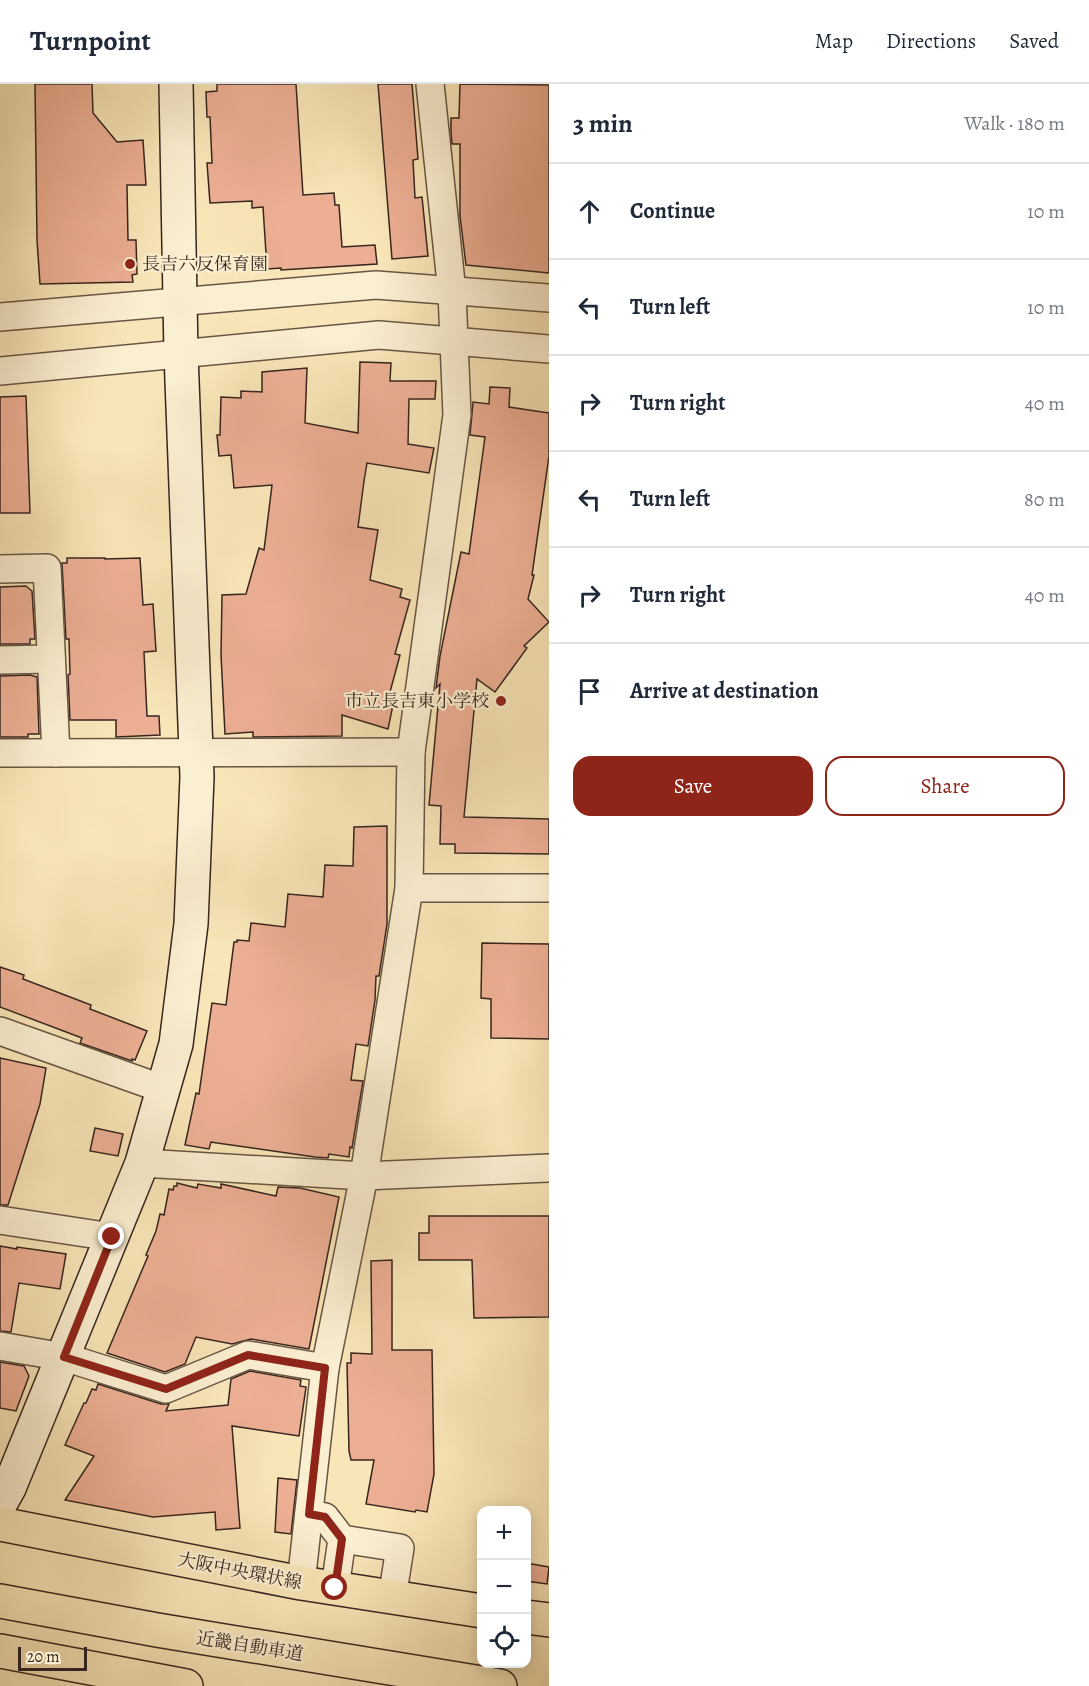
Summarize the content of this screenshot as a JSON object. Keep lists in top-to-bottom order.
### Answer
{
  "streets": {
    "main road": ["大阪中央環状線", "近畿自動車道"]
  },
  "places": ["長吉六反保育園", "市立長吉東小学校"],
  "scale_bar": "20 m",
  "page": {
    "header": "Turnpoint",
    "nav": ["Map", "Directions", "Saved"],
    "heading": ["3 min", "Walk · 180 m"],
    "list": [
      ["Continue", "10 m"],
      ["Turn left", "10 m"],
      ["Turn right", "40 m"],
      ["Turn left", "80 m"],
      ["Turn right", "40 m"],
      "Arrive at destination"
    ],
    "buttons": ["Save", "Share"],
    "map_buttons": ["+", "−"],
    "scale": "20 m"
  }
}
